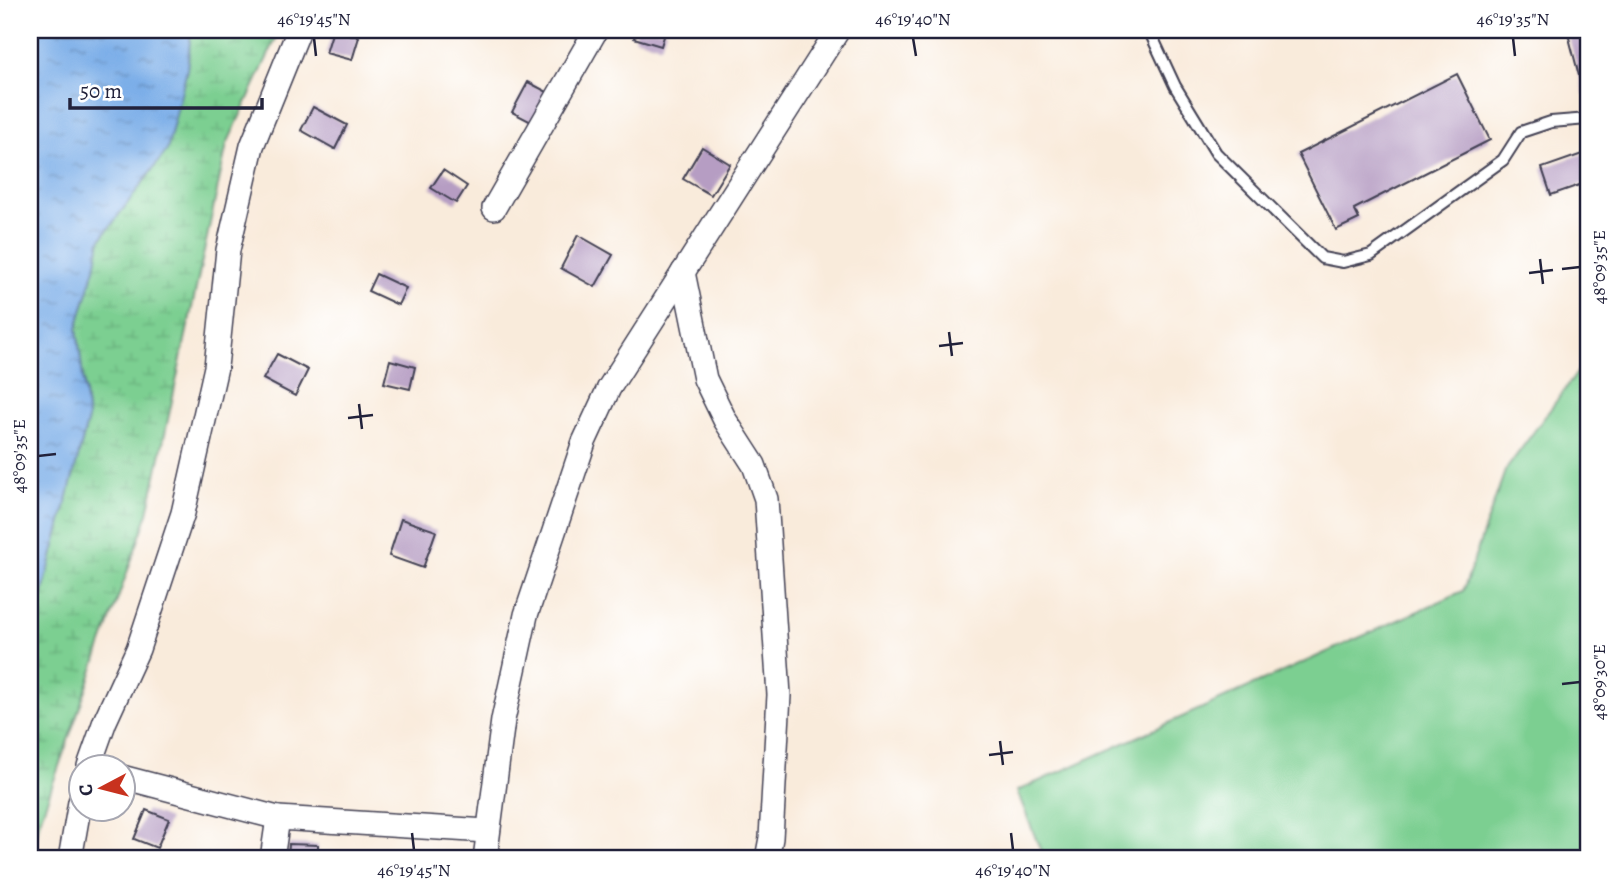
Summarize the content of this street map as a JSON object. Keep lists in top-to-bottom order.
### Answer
{
  "scale_bar": "50 m",
  "north": "left",
  "coordinates": [
    "46°19'45\"N",
    "46°19'40\"N",
    "46°19'35\"N",
    "48°09'35\"E",
    "48°09'30\"E"
  ]
}
